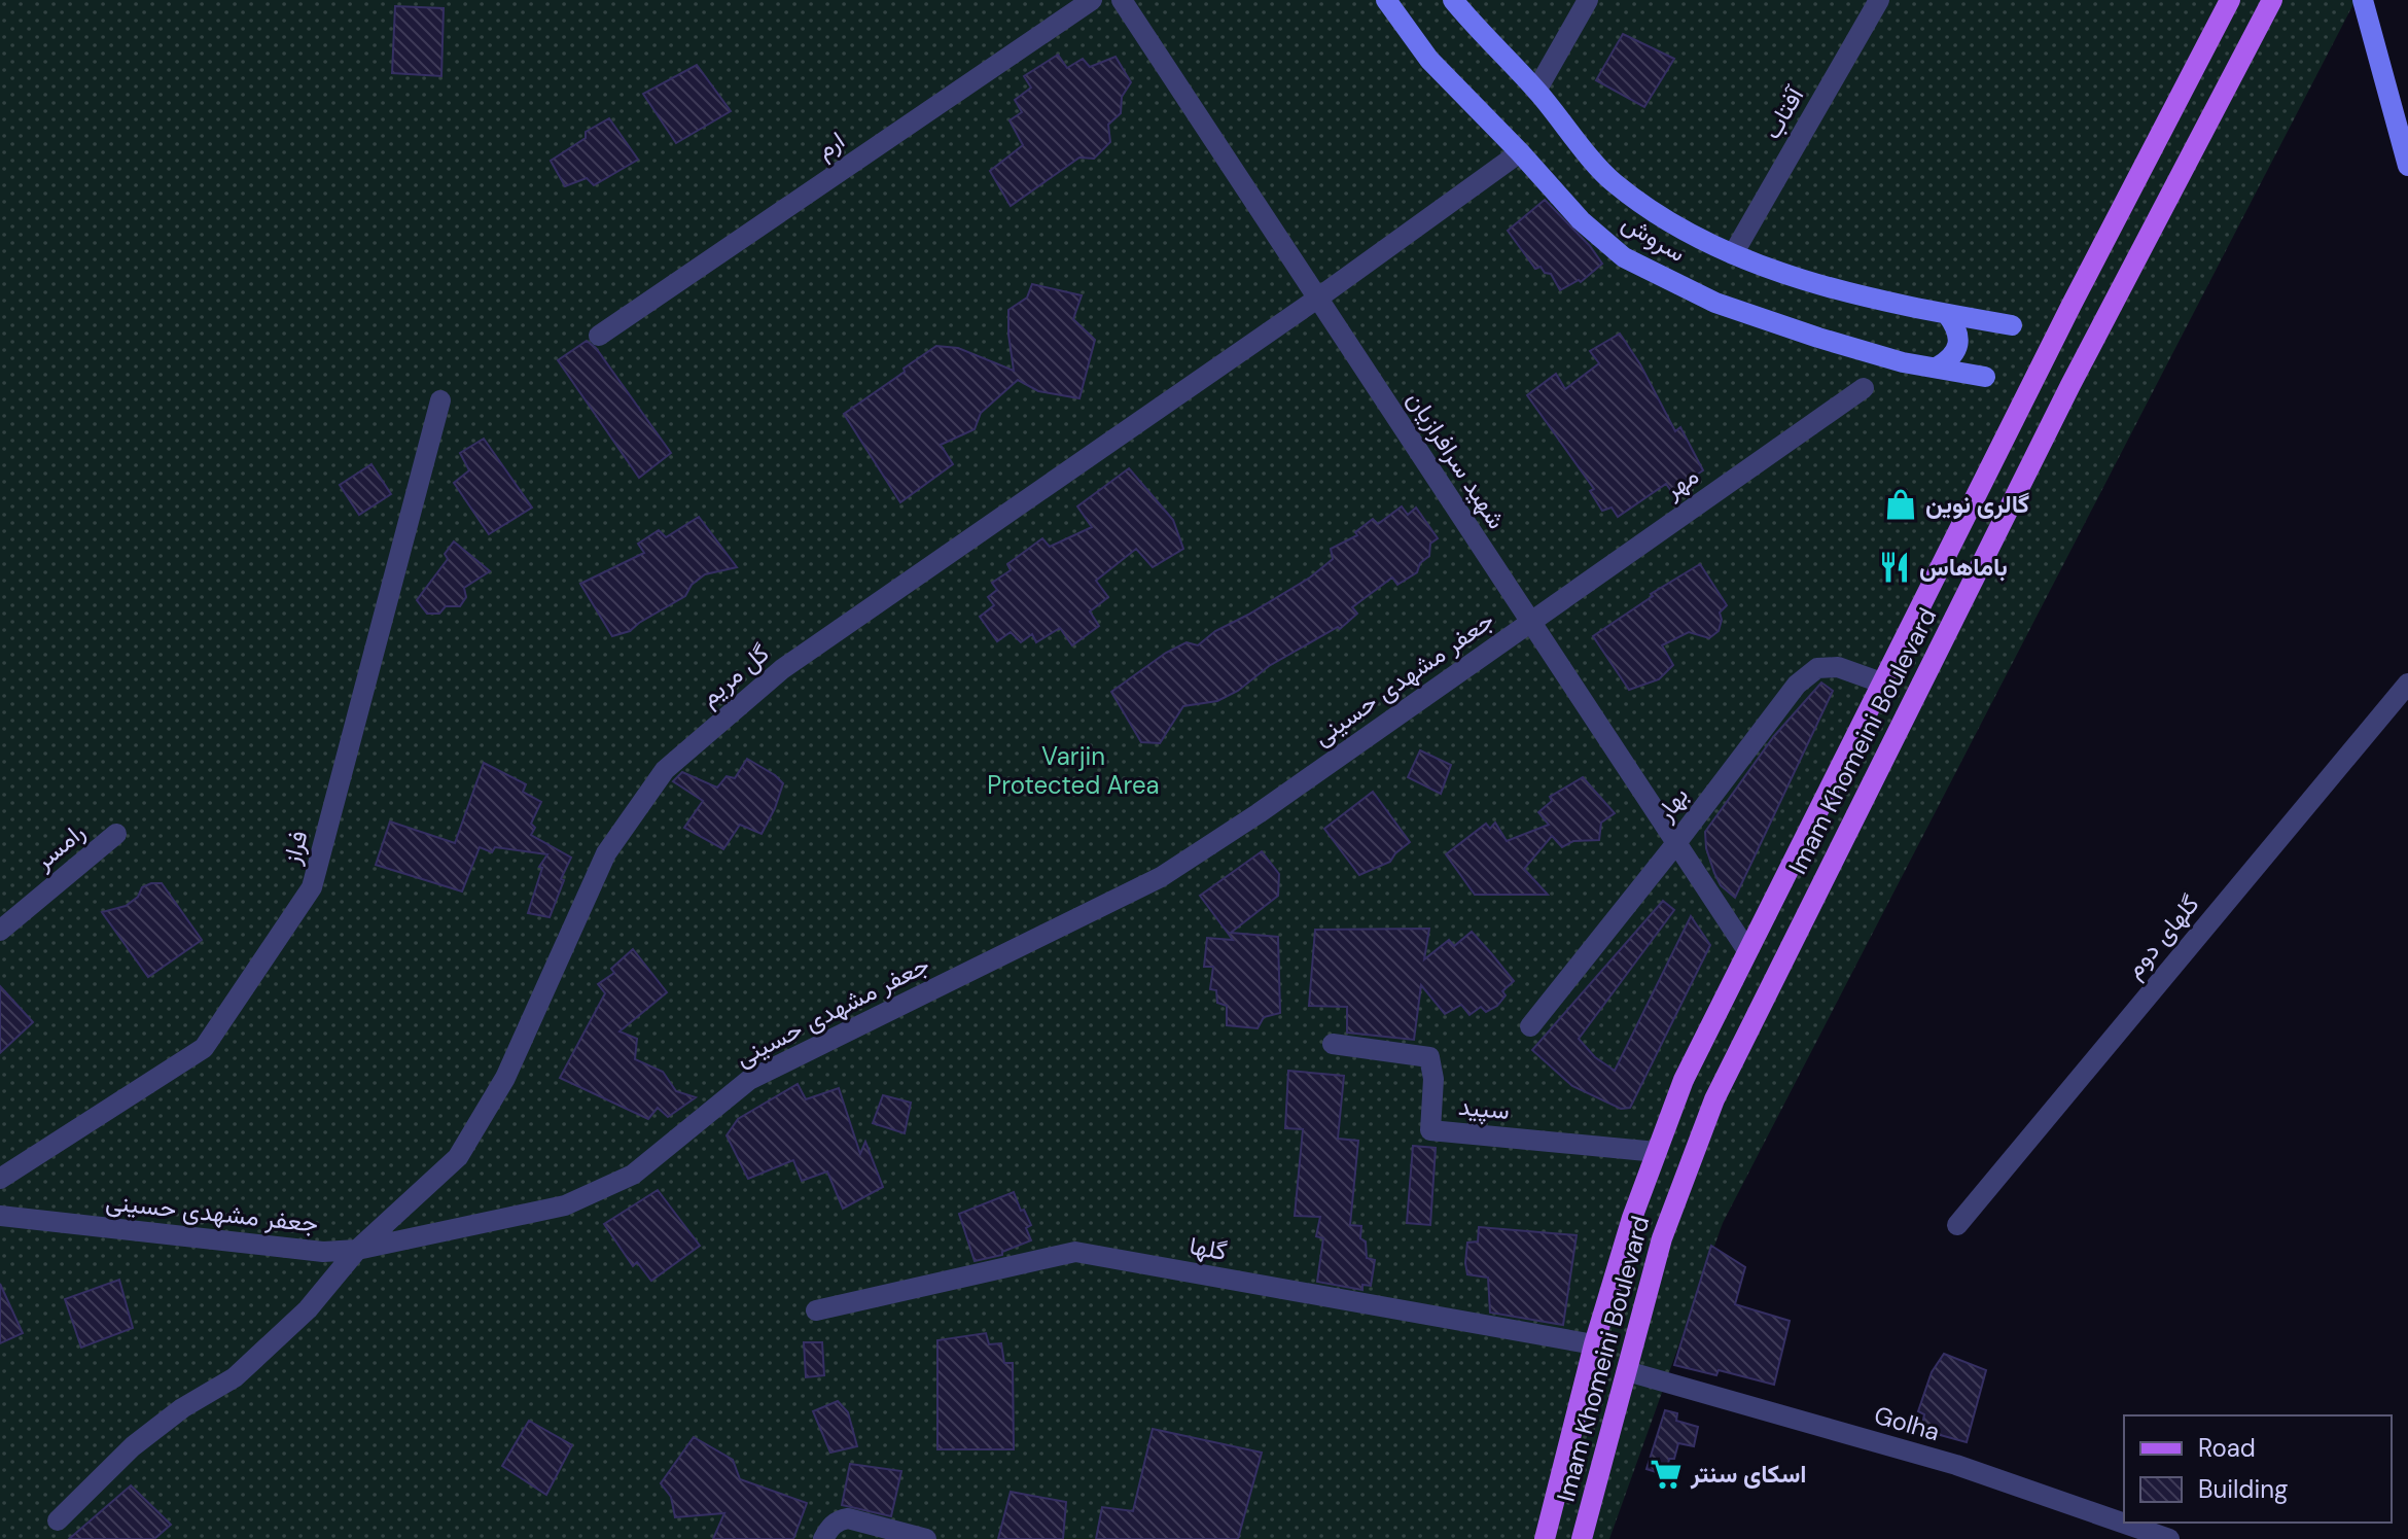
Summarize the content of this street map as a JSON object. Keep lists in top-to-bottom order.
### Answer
{
  "streets": {
    "main road": ["Imam Khomeini Boulevard"],
    "street": [
      "آفتاب",
      "ارم",
      "سروش",
      "شهید سرافرازیان",
      "مهر",
      "گل مریم",
      "جعفر مشهدی حسینی",
      "بهار",
      "رامسر",
      "فراز",
      "گلهای دوم",
      "سپید",
      "گلها",
      "Golha"
    ]
  },
  "crossings": [
    ["آفتاب", "سروش"],
    ["سروش", "گل مریم"],
    ["شهید سرافرازیان", "مهر"],
    ["شهید سرافرازیان", "گل مریم"],
    ["شهید سرافرازیان", "جعفر مشهدی حسینی"],
    ["شهید سرافرازیان", "Imam Khomeini Boulevard"],
    ["شهید سرافرازیان", "بهار"],
    ["مهر", "جعفر مشهدی حسینی"],
    ["گل مریم", "جعفر مشهدی حسینی"],
    ["Imam Khomeini Boulevard", "بهار"],
    ["Imam Khomeini Boulevard", "سپید"],
    ["Imam Khomeini Boulevard", "گلها"],
    ["Imam Khomeini Boulevard", "Golha"]
  ],
  "parks": ["Varjin Protected Area"],
  "places": {
    "shop": ["گالری نوین"],
    "restaurant": ["باماهاس"],
    "supermarket": ["اسکای سنتر"]
  },
  "legend": ["Road", "Building"]
}
